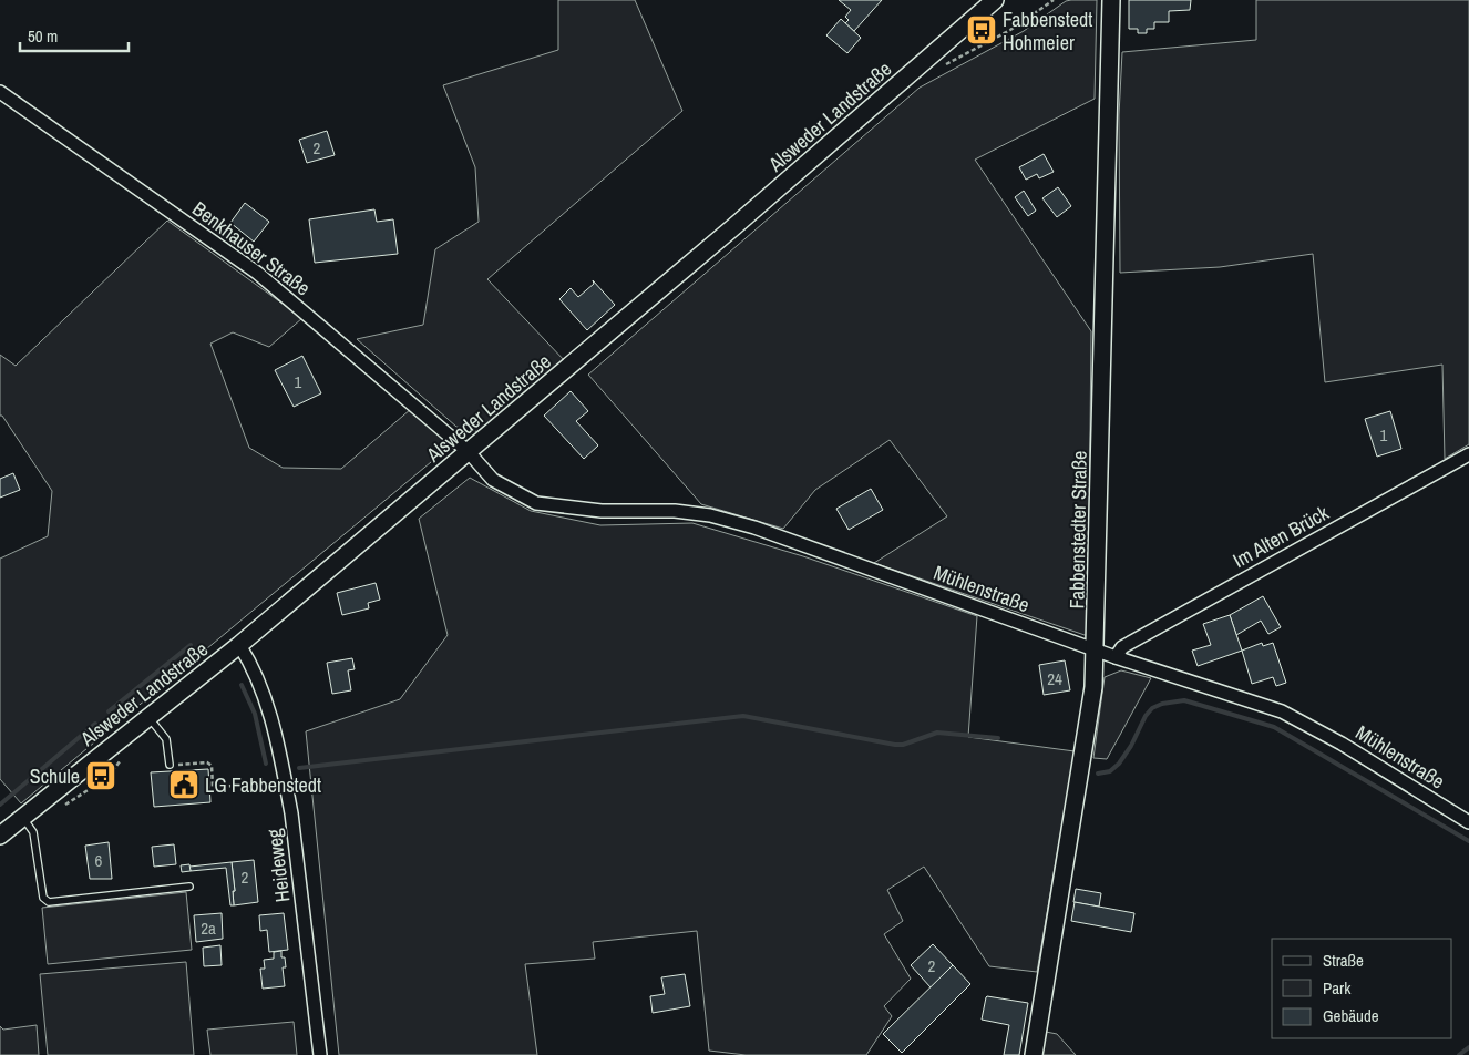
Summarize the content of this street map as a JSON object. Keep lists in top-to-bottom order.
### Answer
{
  "streets": {
    "street": [
      "Alsweder Landstraße",
      "Benkhauser Straße",
      "Fabbenstedter Straße",
      "Im Alten Brück",
      "Mühlenstraße",
      "Heideweg"
    ]
  },
  "crossings": [
    ["Alsweder Landstraße", "Benkhauser Straße"],
    ["Alsweder Landstraße", "Mühlenstraße"],
    ["Alsweder Landstraße", "Heideweg"],
    ["Benkhauser Straße", "Mühlenstraße"],
    ["Fabbenstedter Straße", "Mühlenstraße"],
    ["Im Alten Brück", "Mühlenstraße"]
  ],
  "places": {
    "bus stop": ["Fabbenstedt Hohmeier", "Schule"],
    "public building": ["LG Fabbenstedt"]
  },
  "house_numbers": [
    "2",
    "1",
    "1",
    "24",
    "6",
    "2",
    "2a",
    "2"
  ],
  "legend": ["Straße", "Park", "Gebäude"],
  "scale_bar": "50 m"
}
